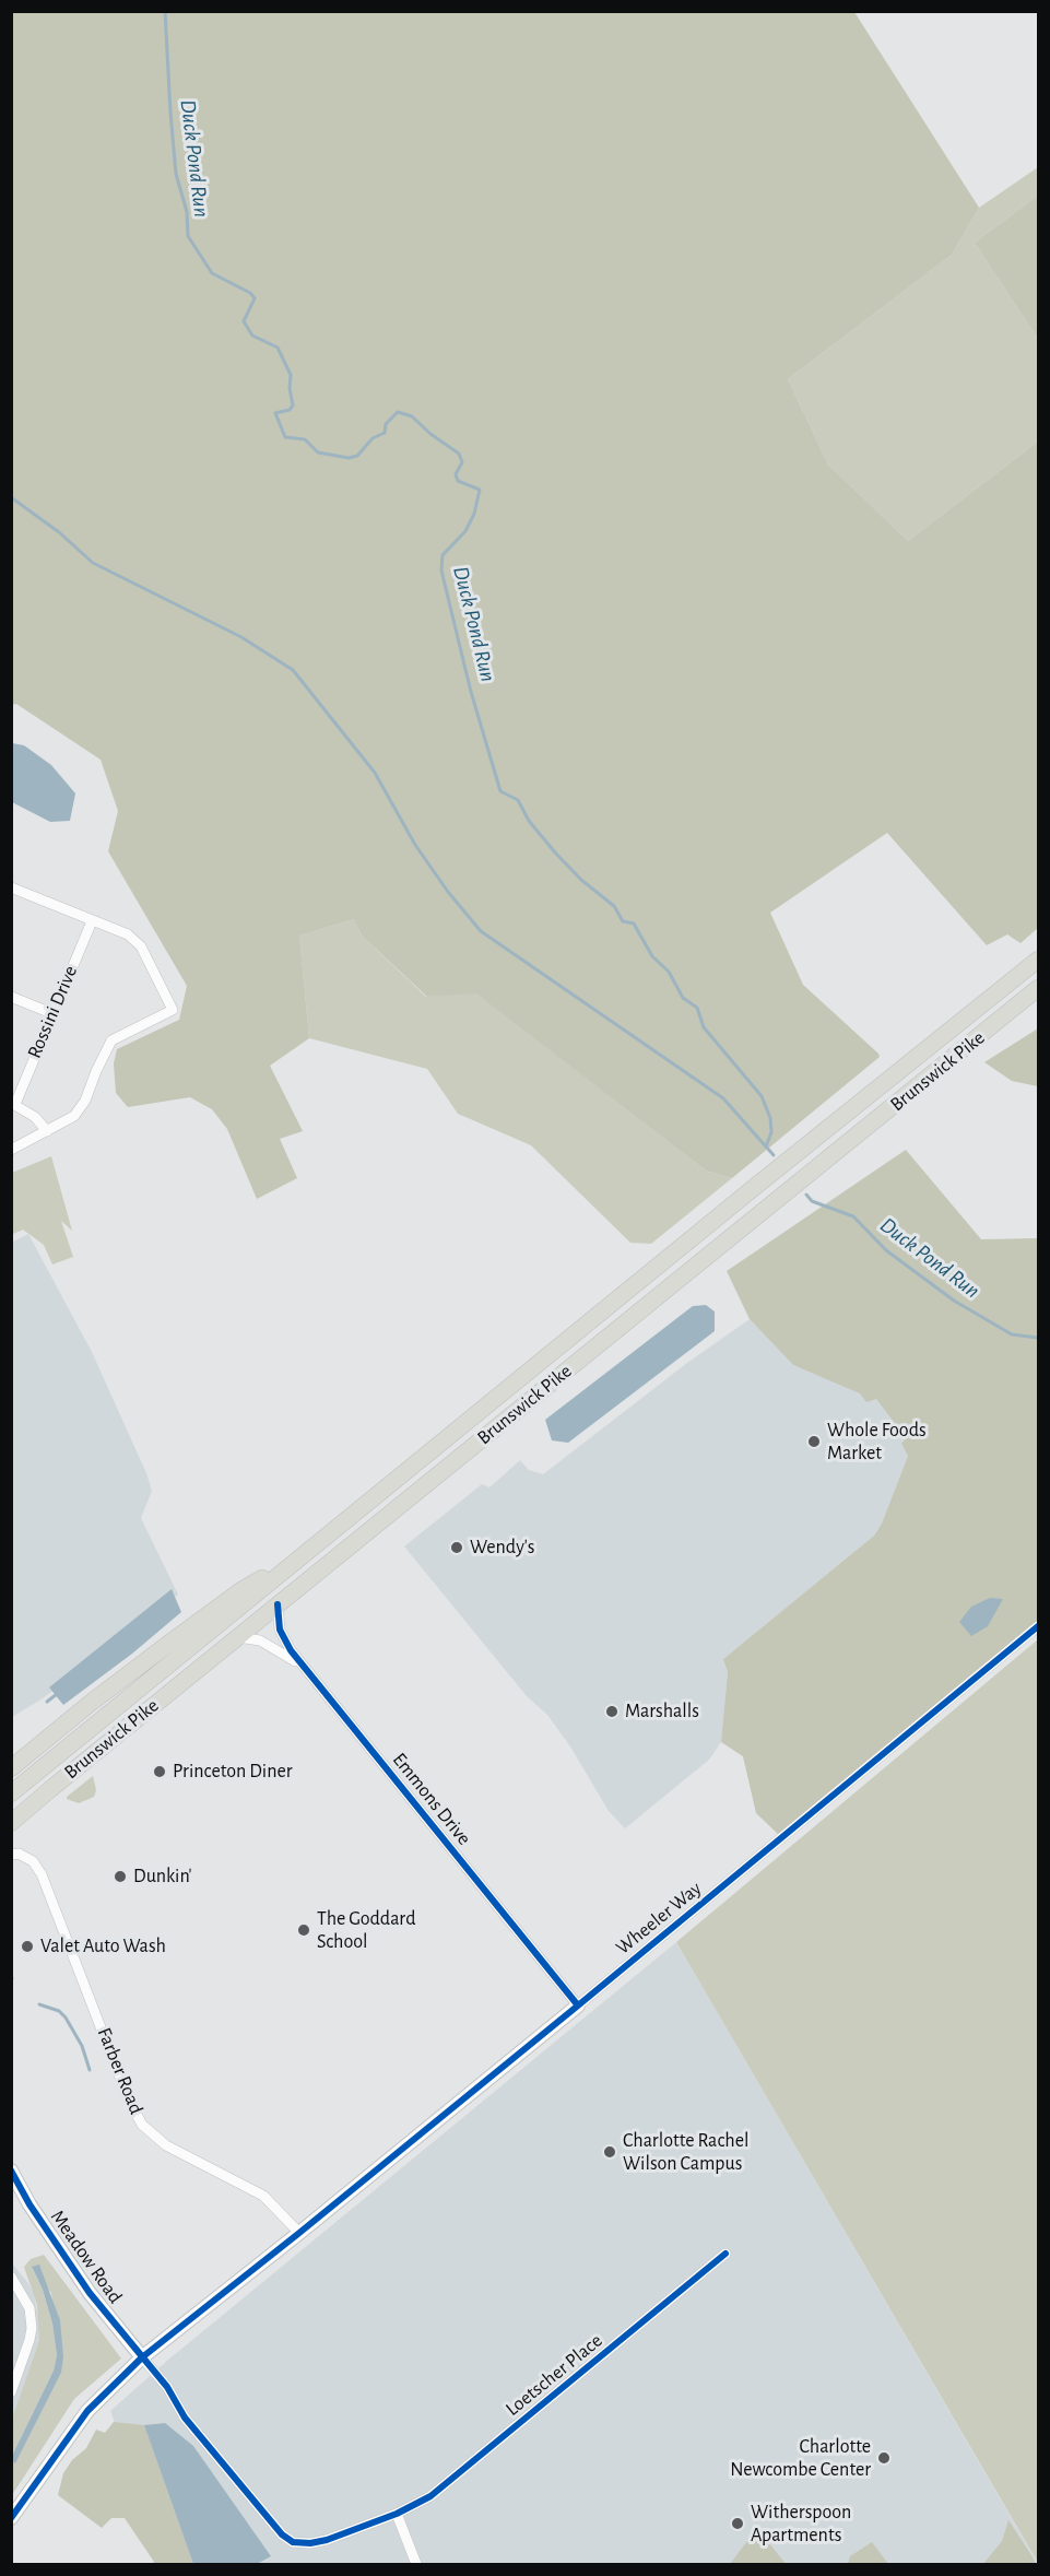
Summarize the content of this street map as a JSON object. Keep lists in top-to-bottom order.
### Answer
{
  "streets": {
    "highway": ["Brunswick Pike"],
    "street": [
      "Rossini Drive",
      "Emmons Drive",
      "Wheeler Way",
      "Farber Road",
      "Meadow Road",
      "Loetscher Place"
    ]
  },
  "crossings": [
    ["Brunswick Pike", "Emmons Drive"],
    ["Emmons Drive", "Wheeler Way"],
    ["Wheeler Way", "Farber Road"],
    ["Wheeler Way", "Meadow Road"],
    ["Wheeler Way", "Loetscher Place"],
    ["Meadow Road", "Loetscher Place"]
  ],
  "water": ["Duck Pond Run"],
  "places": [
    "Whole Foods Market",
    "Wendy's",
    "Marshalls",
    "Princeton Diner",
    "Dunkin'",
    "The Goddard School",
    "Valet Auto Wash",
    "Charlotte Rachel Wilson Campus",
    "Charlotte Newcombe Center",
    "Witherspoon Apartments"
  ]
}
